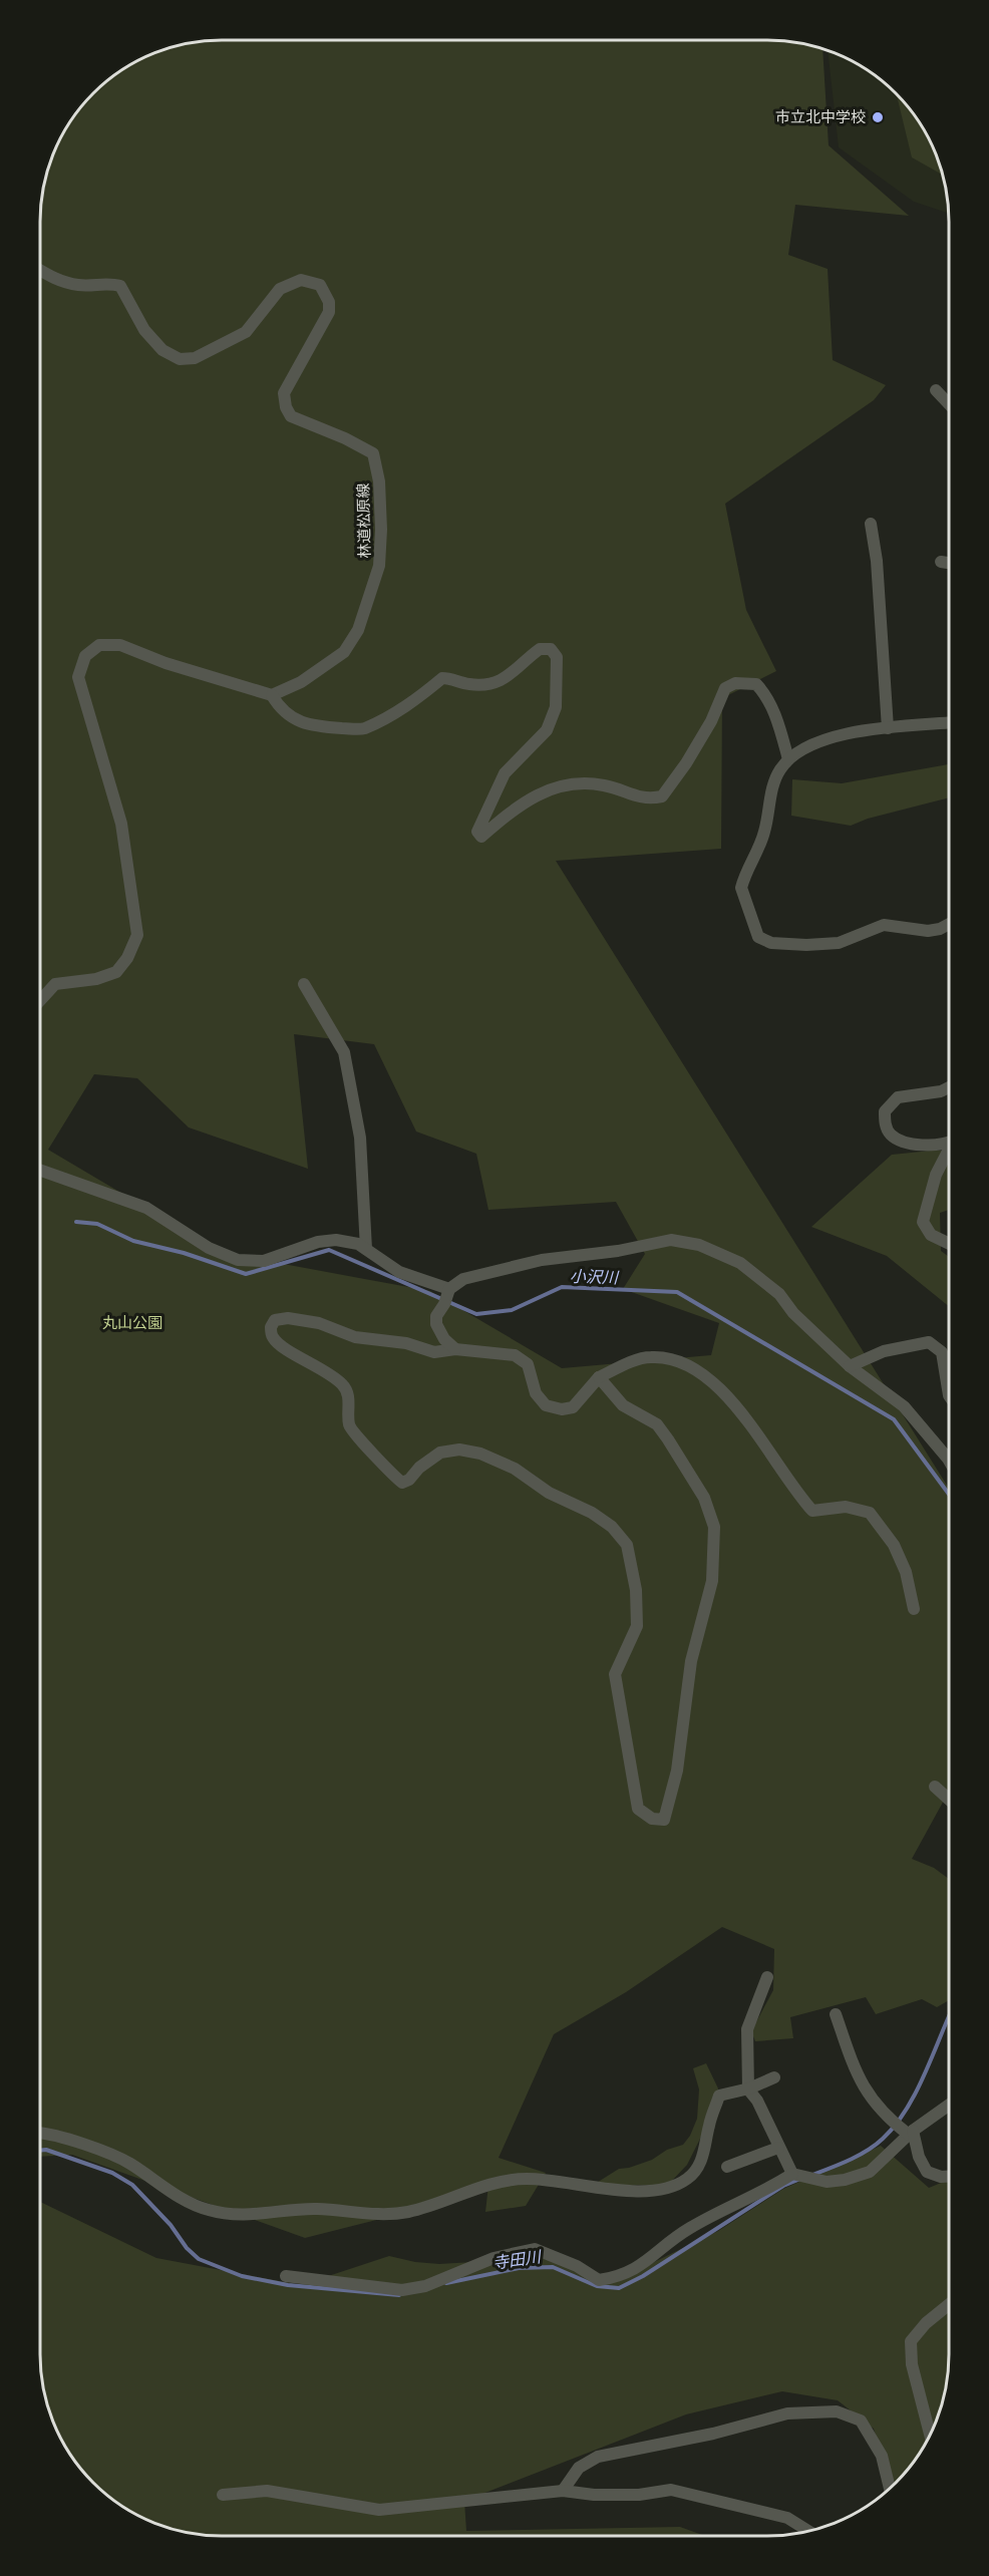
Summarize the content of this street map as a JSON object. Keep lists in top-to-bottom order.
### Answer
{
  "streets": {
    "street": ["林道松原線"]
  },
  "water": ["小沢川", "寺田川"],
  "parks": ["丸山公園"],
  "places": ["市立北中学校"]
}
